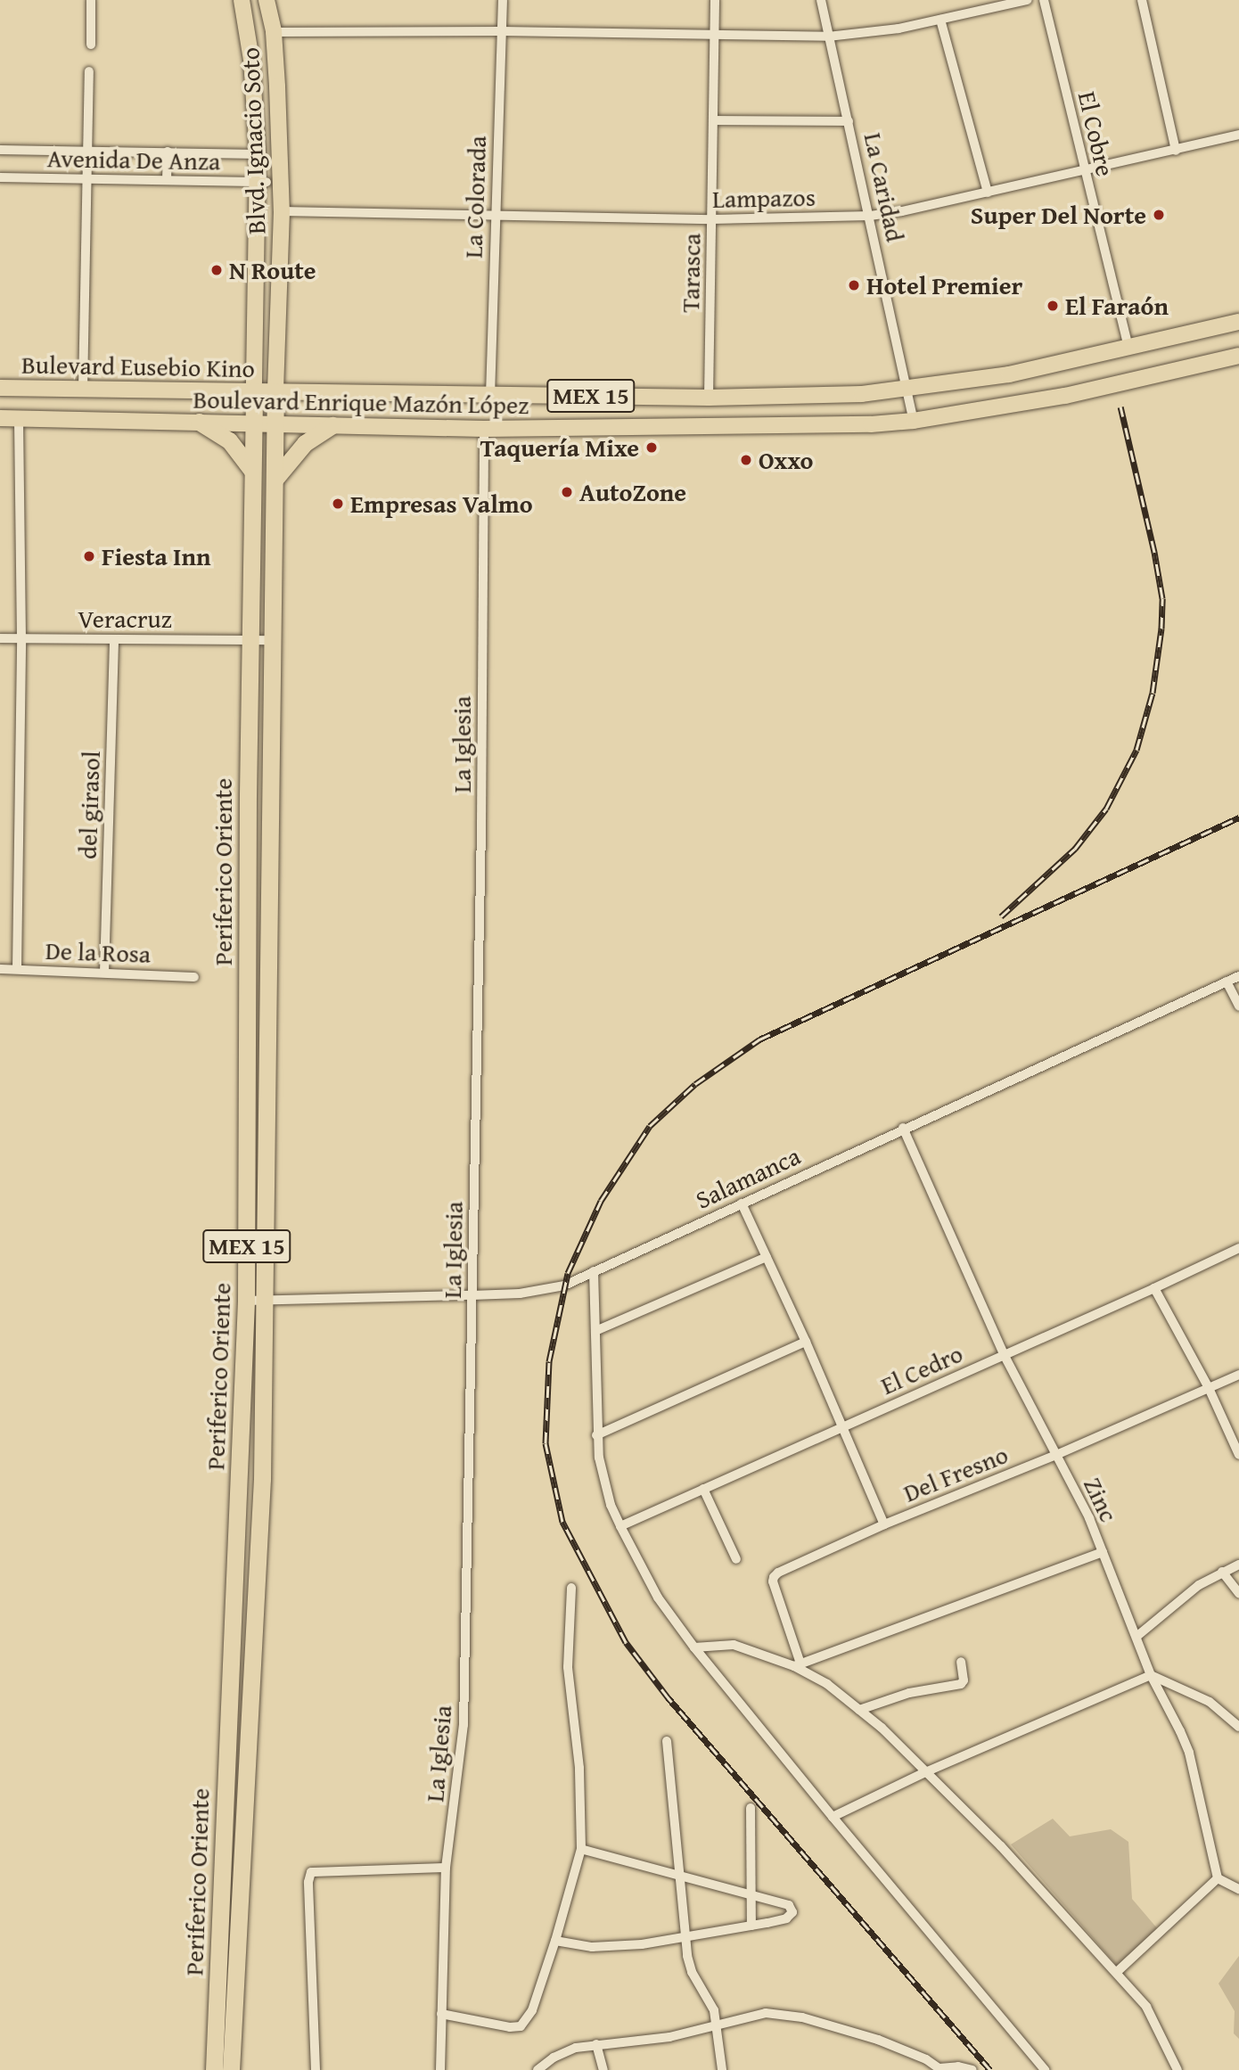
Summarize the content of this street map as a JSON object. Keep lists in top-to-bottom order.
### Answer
{
  "streets": {
    "highway": ["MEX 15", "Periferico Oriente"],
    "main road": ["Blvd. Ignacio Soto", "Bulevard Eusebio Kino", "Boulevard Enrique Mazón López"],
    "street": [
      "El Cobre",
      "Avenida De Anza",
      "La Caridad",
      "La Colorada",
      "Lampazos",
      "Tarasca",
      "Veracruz",
      "La Iglesia",
      "del girasol",
      "De la Rosa",
      "Salamanca",
      "El Cedro",
      "Del Fresno",
      "Zinc"
    ]
  },
  "crossings": [
    ["El Cobre", "Lampazos"],
    ["El Cobre", "Boulevard Enrique Mazón López"],
    ["Blvd. Ignacio Soto", "Avenida De Anza"],
    ["Blvd. Ignacio Soto", "Lampazos"],
    ["Blvd. Ignacio Soto", "Bulevard Eusebio Kino"],
    ["Blvd. Ignacio Soto", "Boulevard Enrique Mazón López"],
    ["Blvd. Ignacio Soto", "Periferico Oriente"],
    ["La Caridad", "Lampazos"],
    ["La Caridad", "Boulevard Enrique Mazón López"],
    ["La Colorada", "Lampazos"],
    ["La Colorada", "Boulevard Enrique Mazón López"],
    ["Lampazos", "Tarasca"],
    ["Tarasca", "Boulevard Enrique Mazón López"],
    ["Bulevard Eusebio Kino", "Boulevard Enrique Mazón López"],
    ["Bulevard Eusebio Kino", "Periferico Oriente"],
    ["Boulevard Enrique Mazón López", "La Iglesia"],
    ["Boulevard Enrique Mazón López", "Periferico Oriente"],
    ["Veracruz", "del girasol"],
    ["Veracruz", "Periferico Oriente"],
    ["La Iglesia", "Salamanca"],
    ["del girasol", "De la Rosa"],
    ["Periferico Oriente", "Salamanca"],
    ["Salamanca", "Zinc"],
    ["El Cedro", "Zinc"],
    ["Del Fresno", "Zinc"]
  ],
  "places": [
    "Super Del Norte",
    "N Route",
    "Hotel Premier",
    "El Faraón",
    "Taquería Mixe",
    "Oxxo",
    "AutoZone",
    "Empresas Valmo",
    "Fiesta Inn"
  ]
}
